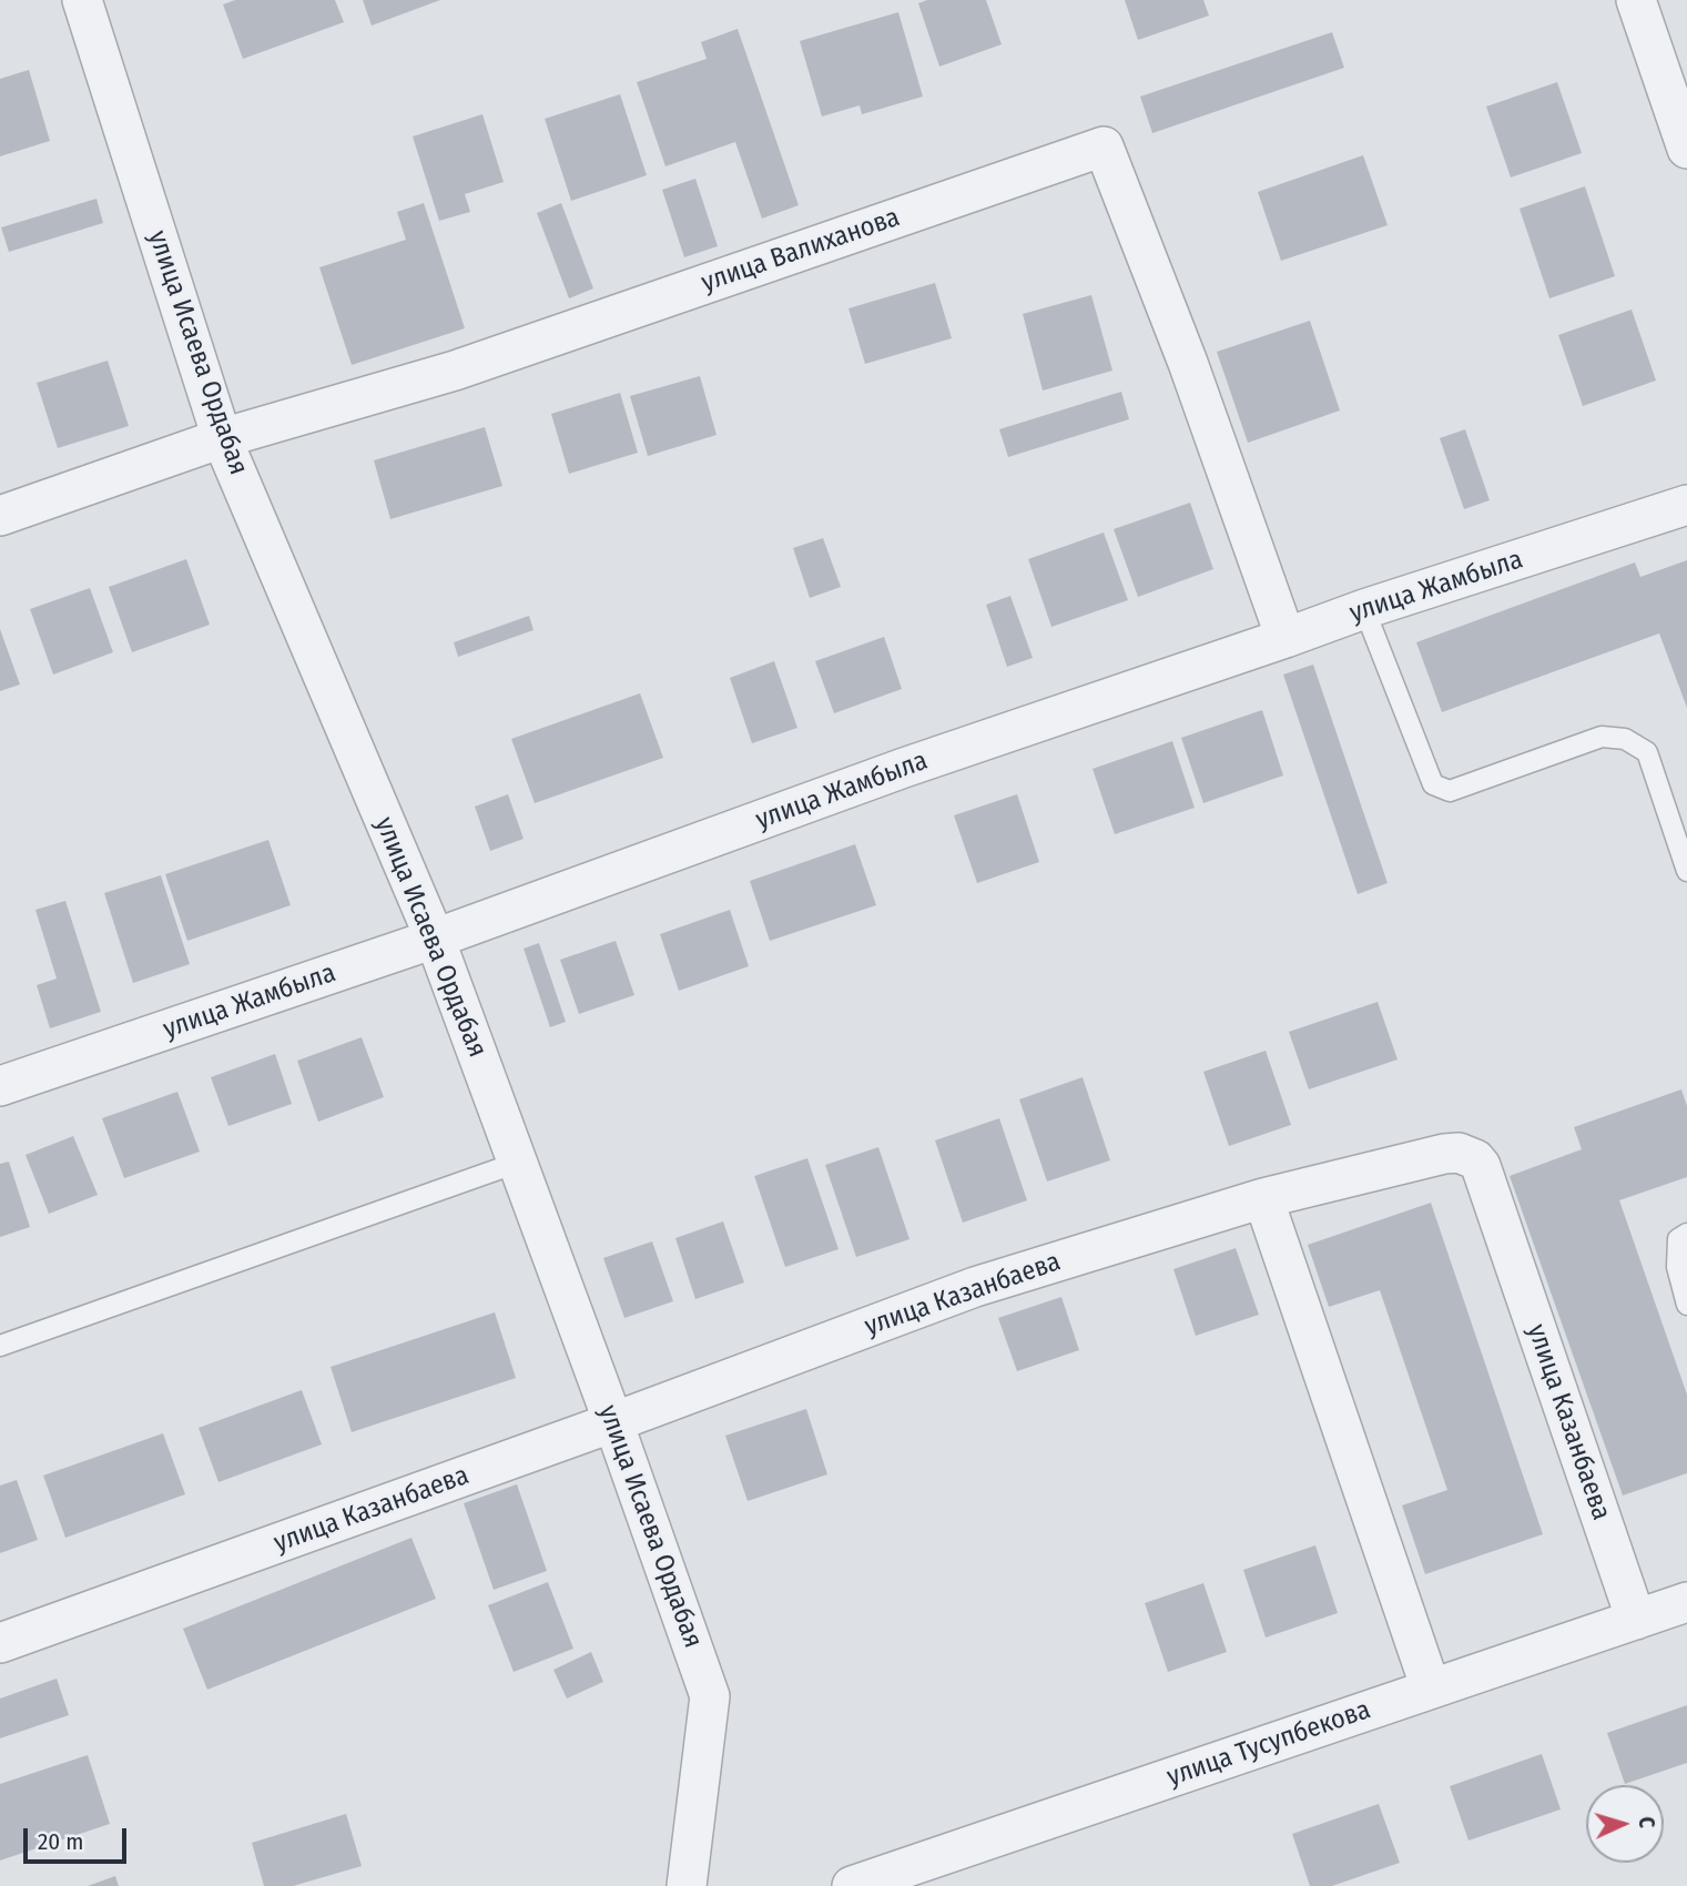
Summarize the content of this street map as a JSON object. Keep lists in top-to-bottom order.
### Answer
{
  "streets": {
    "street": [
      "улица Валиханова",
      "улица Исаева Ордабая",
      "улица Жамбыла",
      "улица Казанбаева",
      "улица Тусупбекова"
    ]
  },
  "crossings": [
    ["улица Валиханова", "улица Исаева Ордабая"],
    ["улица Валиханова", "улица Жамбыла"],
    ["улица Исаева Ордабая", "улица Жамбыла"],
    ["улица Исаева Ордабая", "улица Казанбаева"],
    ["улица Казанбаева", "улица Тусупбекова"]
  ],
  "scale_bar": "20 m",
  "north": "right"
}
